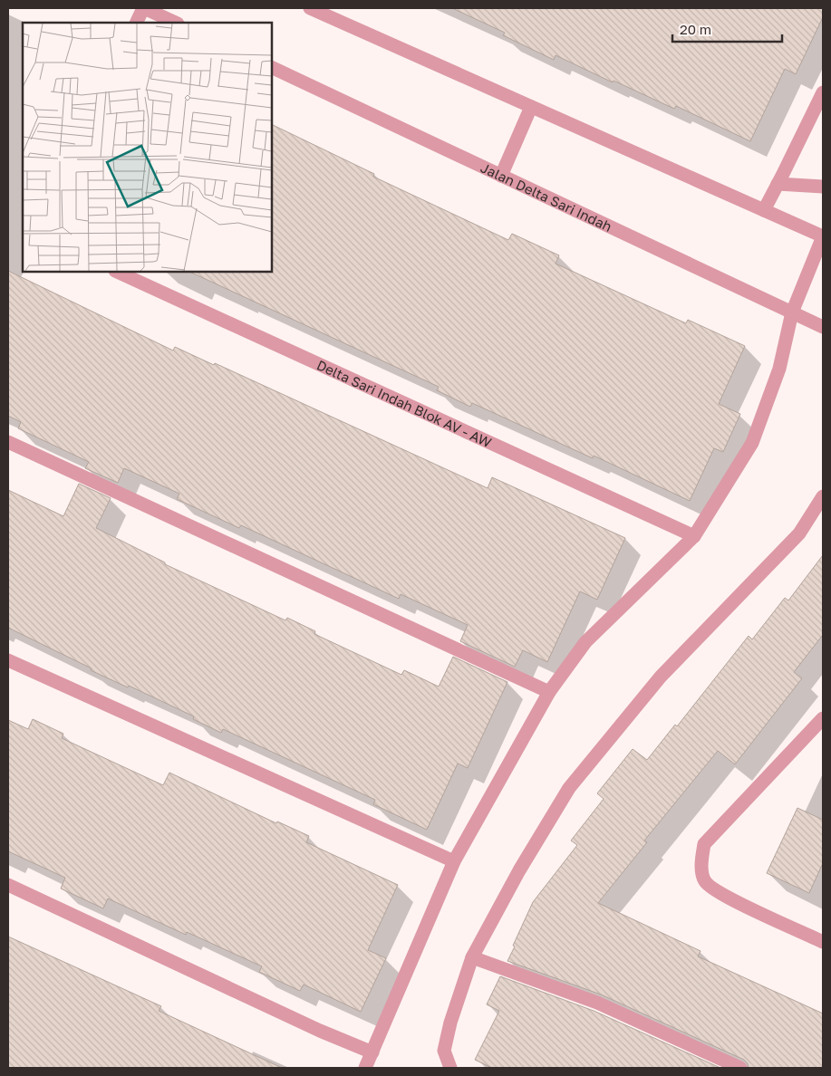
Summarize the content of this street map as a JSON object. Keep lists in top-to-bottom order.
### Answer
{
  "streets": {
    "street": ["Jalan Delta Sari Indah", "Delta Sari Indah Blok AV - AW"]
  },
  "scale_bar": "20 m"
}
